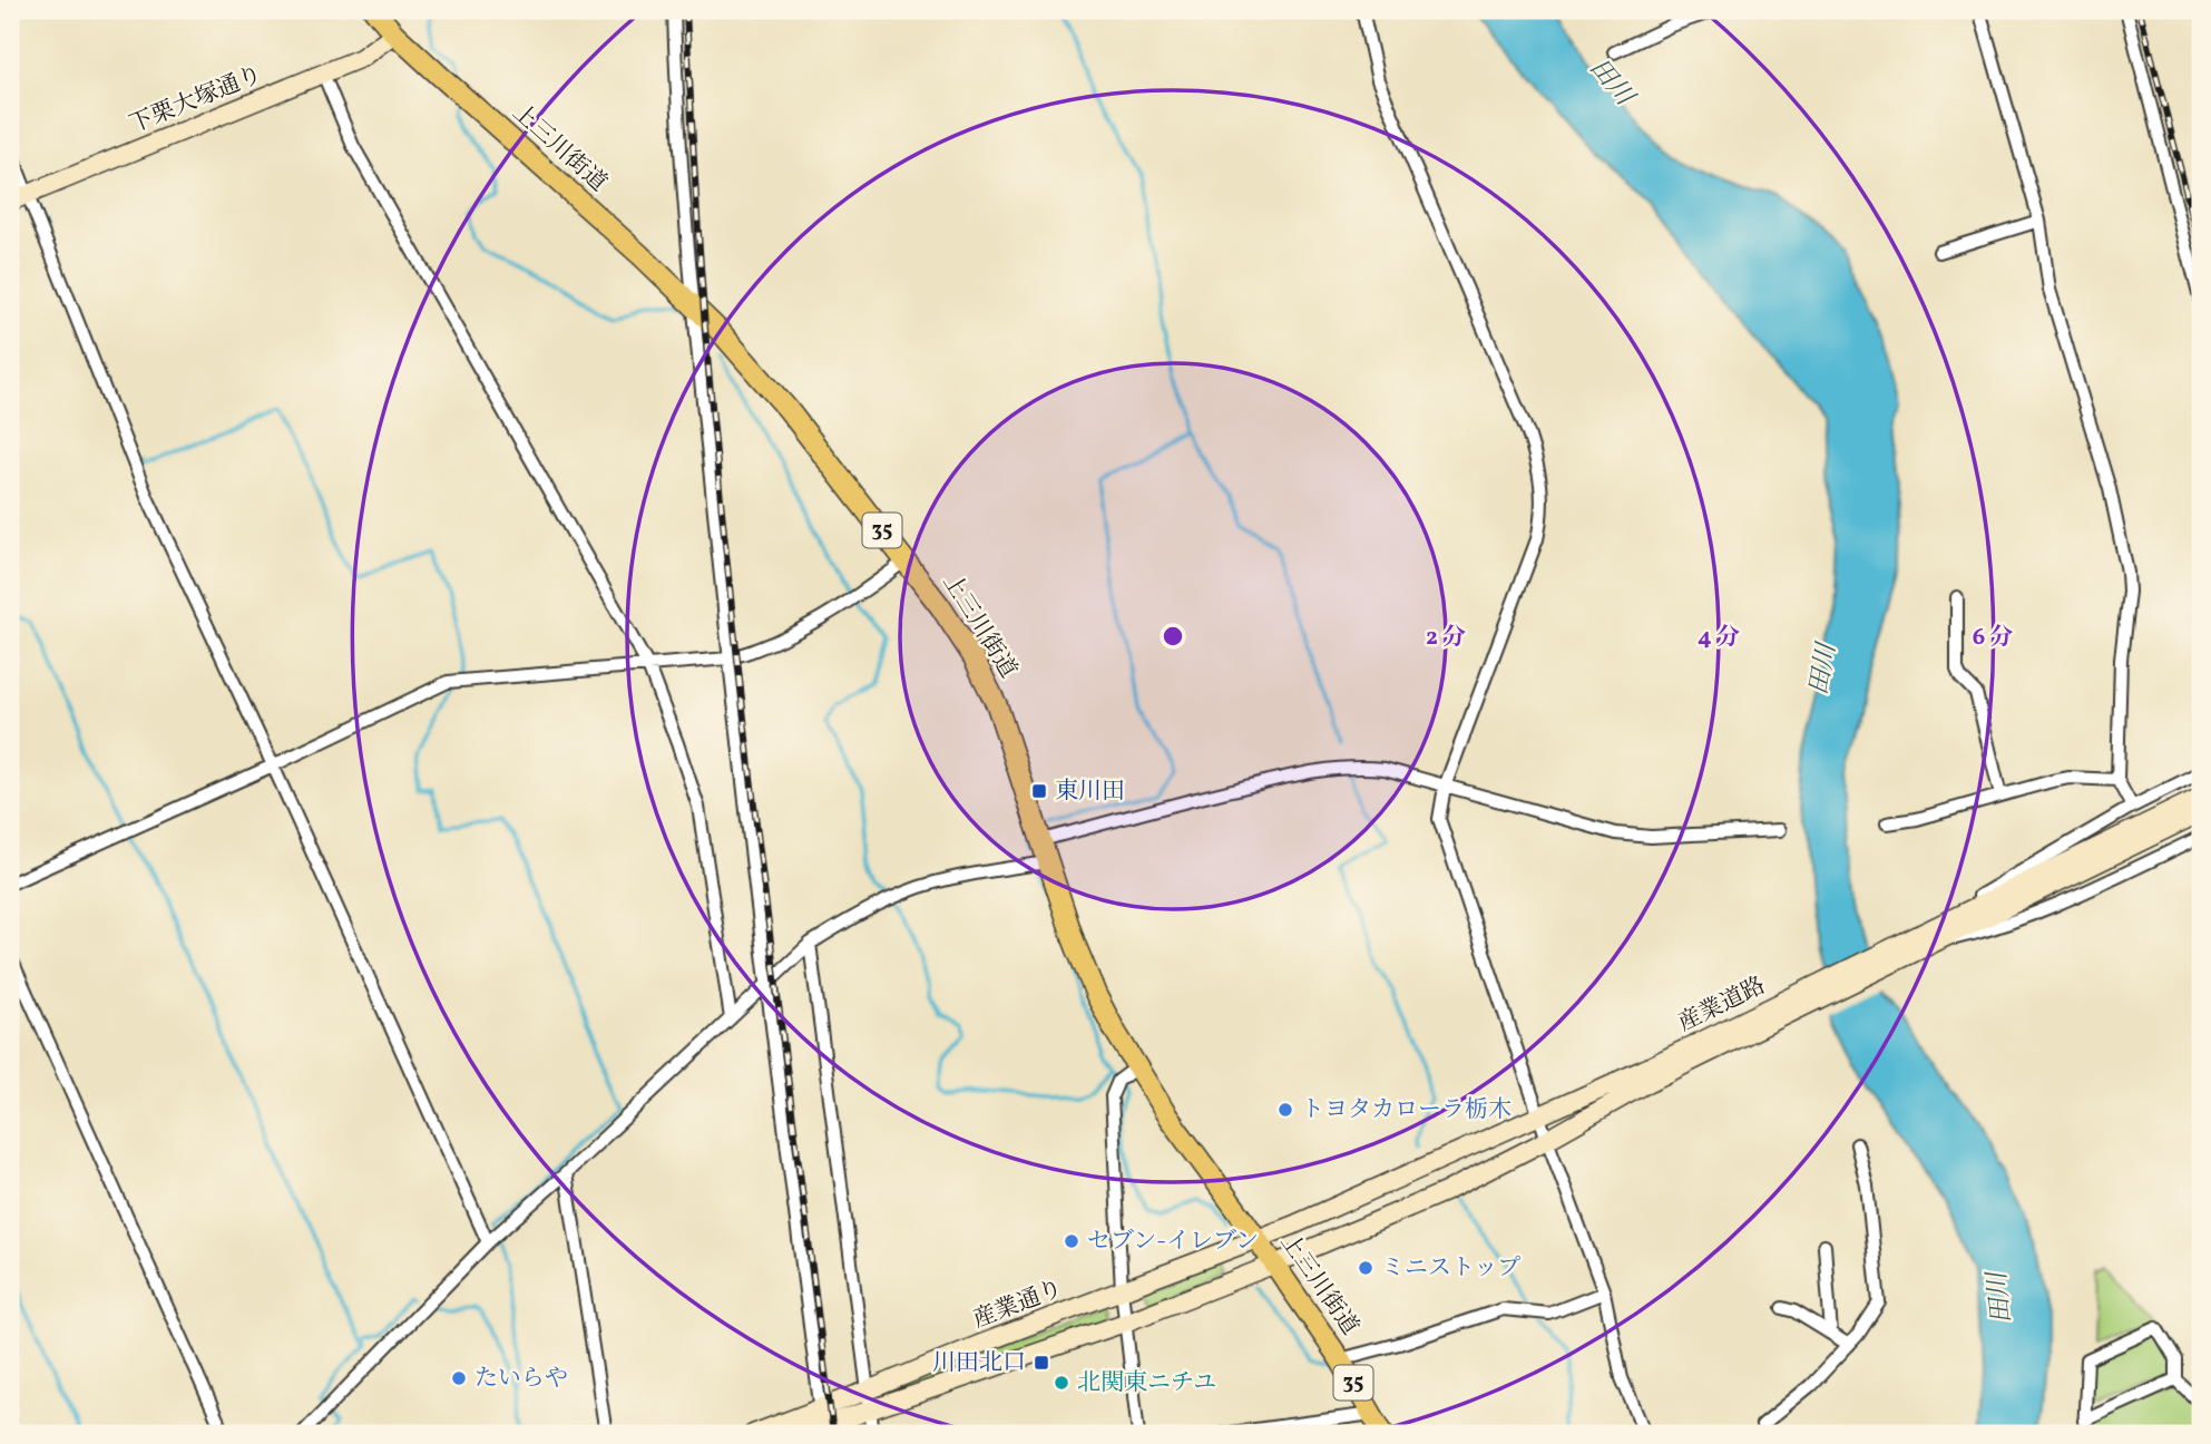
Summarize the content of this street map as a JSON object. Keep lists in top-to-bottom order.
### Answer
{
  "streets": {
    "main road": ["上三川街道", "35"],
    "street": ["下栗大塚通り", "産業道路", "産業通り"]
  },
  "crossings": [
    ["下栗大塚通り", "上三川街道"],
    ["上三川街道", "産業道路"],
    ["上三川街道", "産業通り"],
    ["産業道路", "産業通り"]
  ],
  "water": ["田川"],
  "places": {
    "transit": ["東川田", "川田北口"],
    "other": [
      "トヨタカローラ栃木",
      "セブン-イレブン",
      "ミニストップ",
      "たいらや",
      "北関東ニチユ"
    ]
  },
  "rings": ["2 分", "4 分", "6 分"]
}
